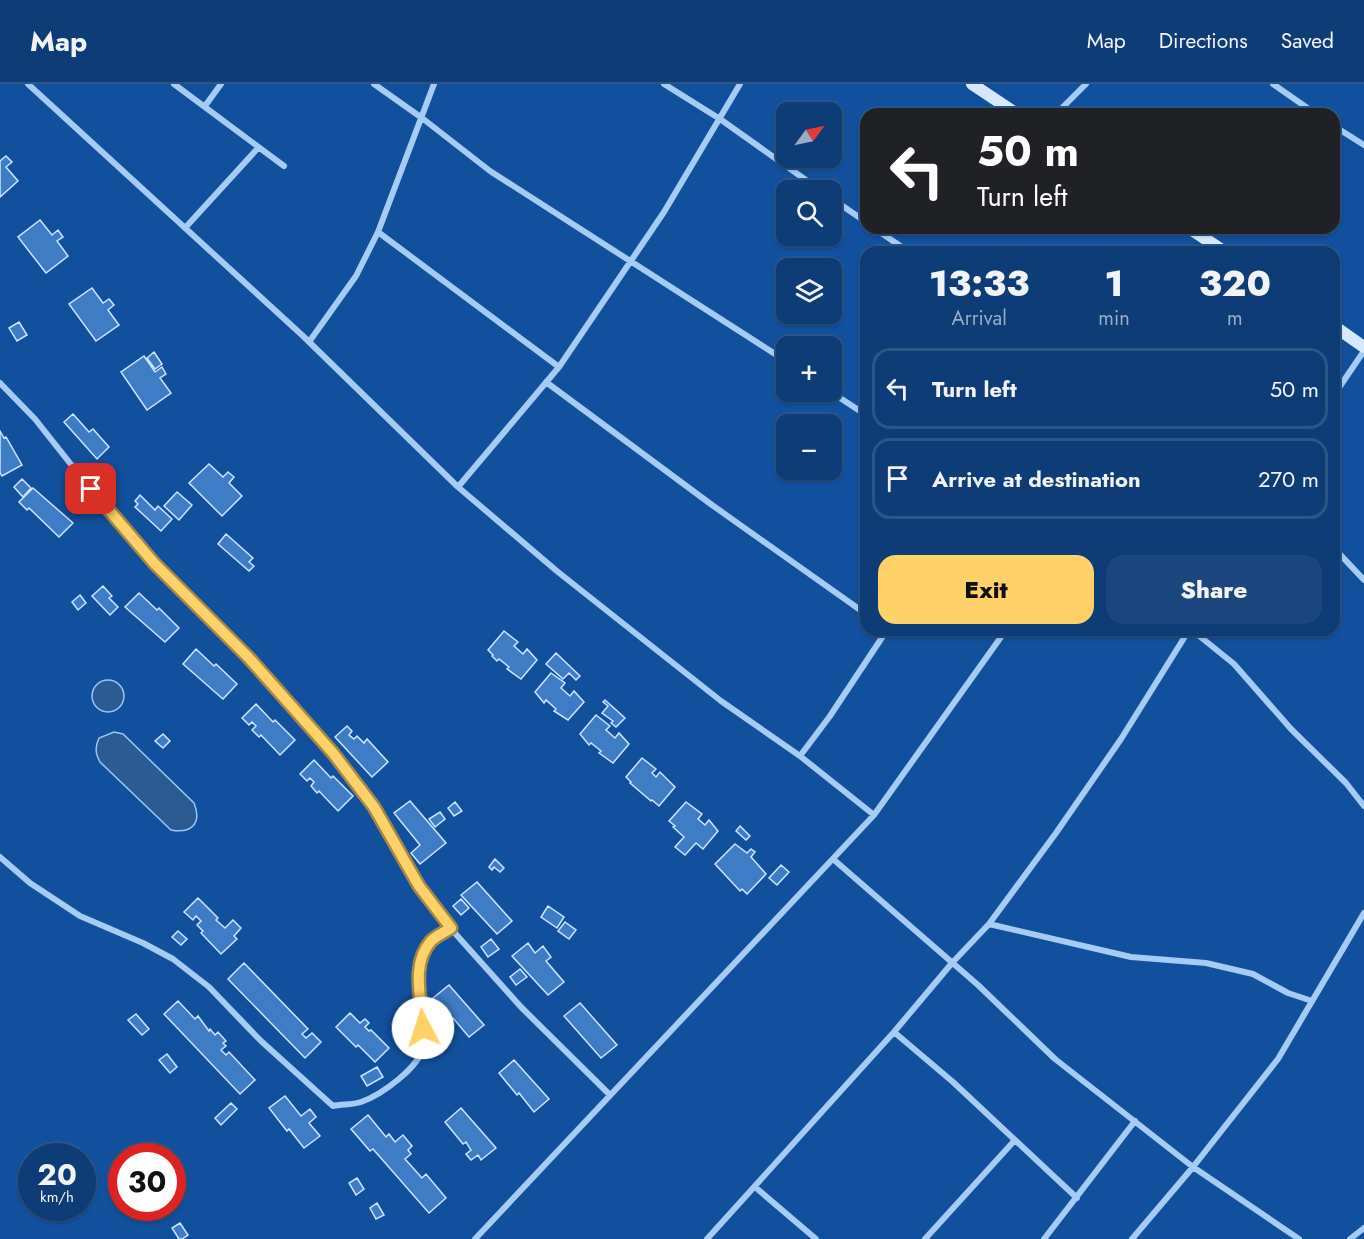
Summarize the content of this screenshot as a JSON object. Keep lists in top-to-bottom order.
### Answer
{
  "north": "top right",
  "page": {
    "header": "Map",
    "nav": ["Map", "Directions", "Saved"],
    "map_buttons": ["+", "−"],
    "turn": ["50 m", "Turn left"],
    "eta": [
      "13:33",
      "Arrival",
      "1",
      "min",
      "320",
      "m"
    ],
    "list": [
      {
        "name": "Turn left",
        "value": "50 m"
      },
      {
        "name": "Arrive at destination",
        "value": "270 m"
      }
    ],
    "buttons": ["Exit", "Share"],
    "speed": "20 km/h",
    "limit": "30"
  }
}
